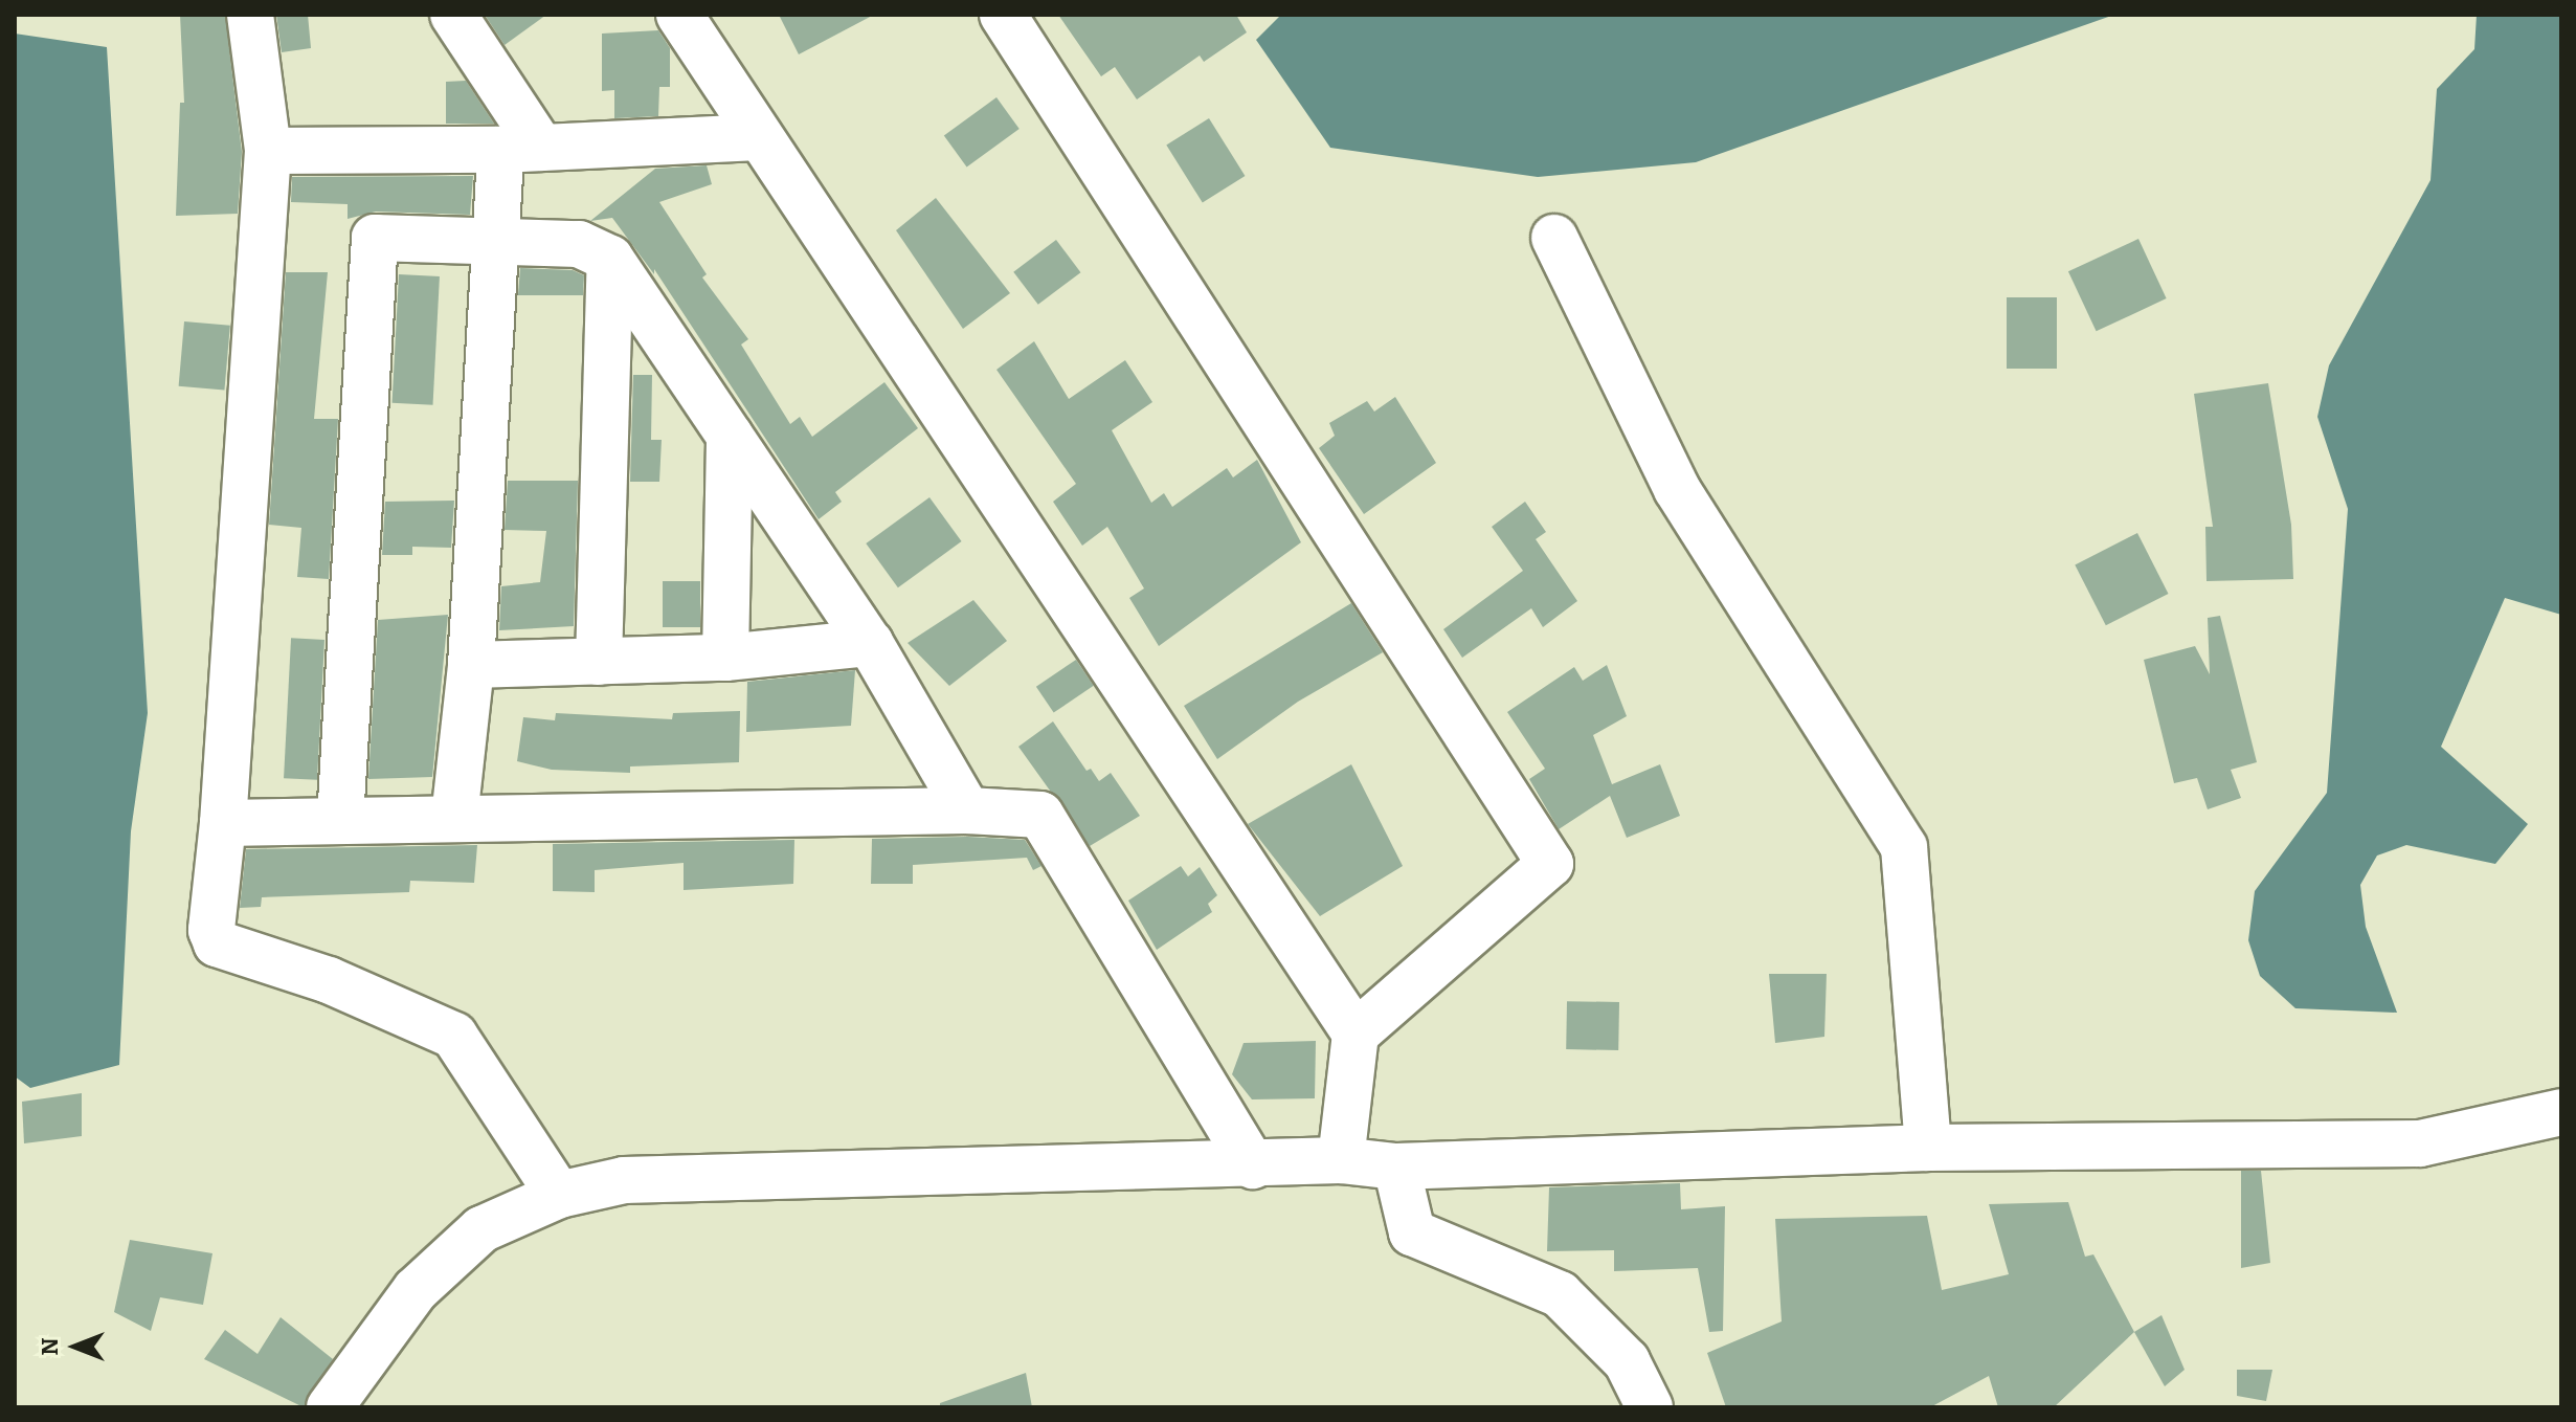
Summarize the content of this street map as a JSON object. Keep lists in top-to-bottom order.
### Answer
{
  "north": "left"
}
